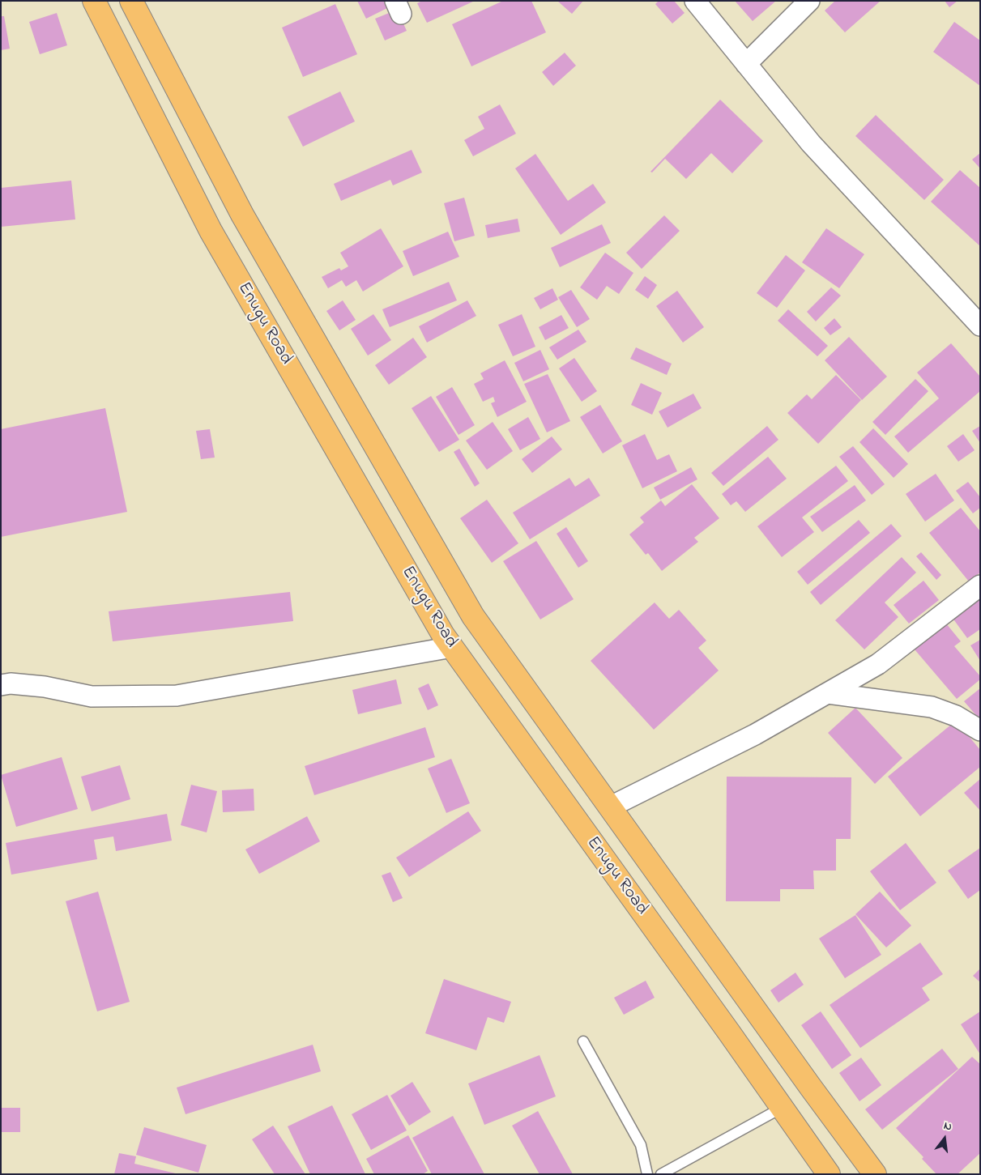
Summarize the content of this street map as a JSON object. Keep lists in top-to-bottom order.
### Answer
{
  "streets": {
    "main road": ["Enugu Road"]
  },
  "north": "top"
}
